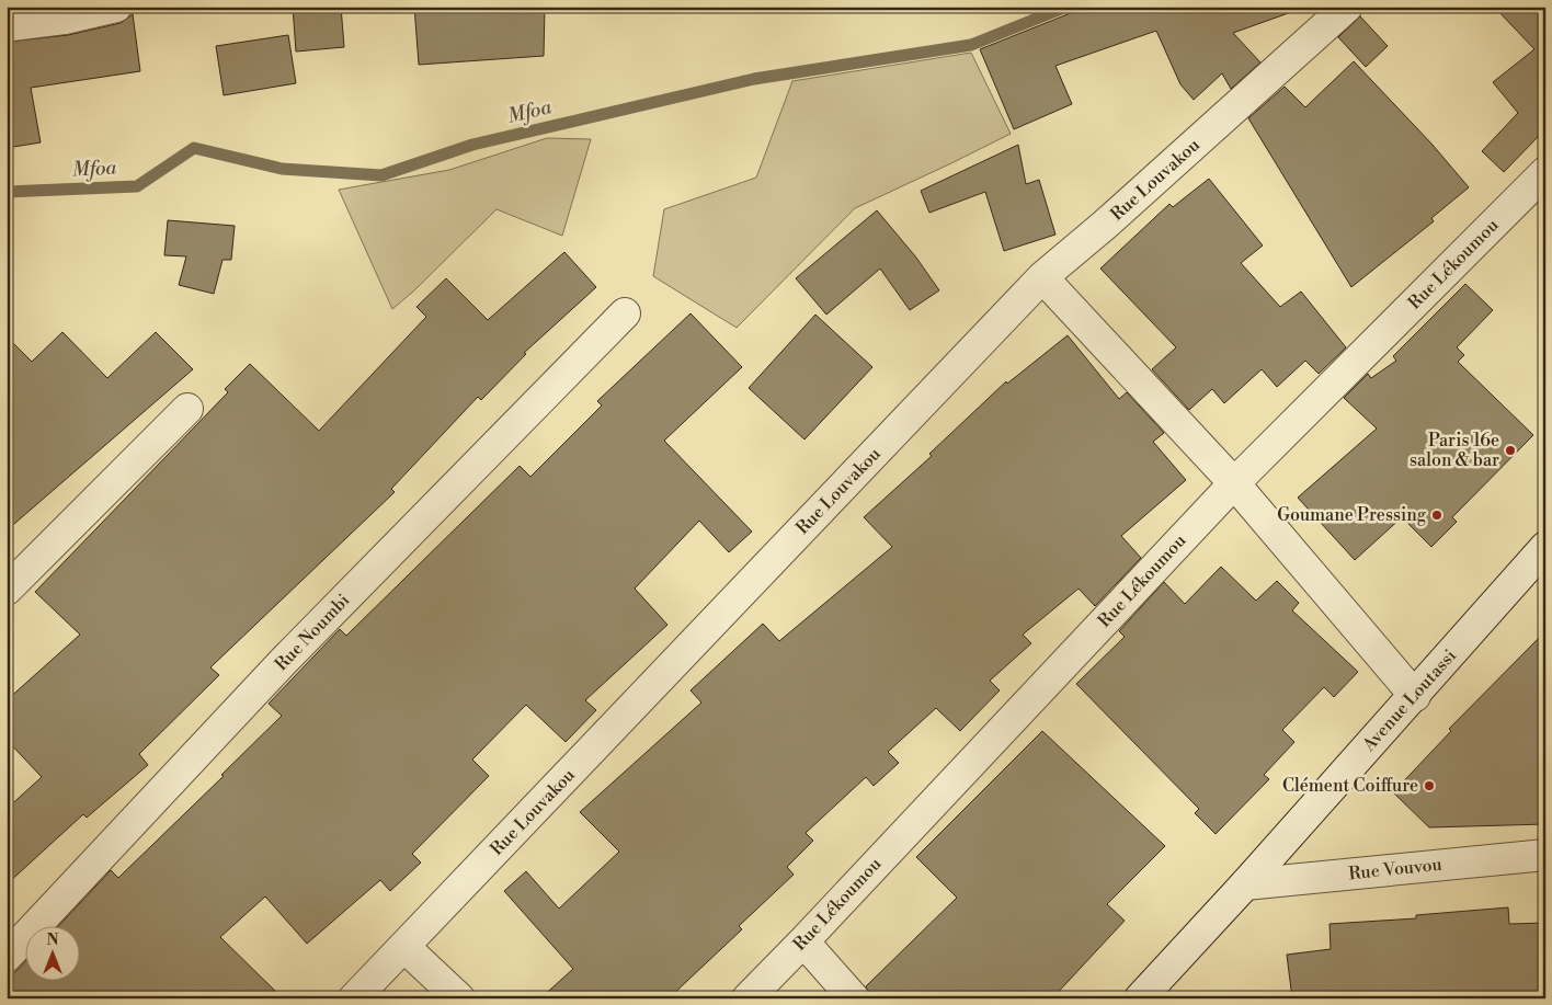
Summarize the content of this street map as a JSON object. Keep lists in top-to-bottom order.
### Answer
{
  "streets": {
    "street": [
      "Rue Louvakou",
      "Rue Lékoumou",
      "Rue Noumbi",
      "Avenue Loutassi",
      "Rue Vouvou"
    ]
  },
  "crossings": [
    ["Avenue Loutassi", "Rue Vouvou"]
  ],
  "water": ["Mfoa"],
  "places": ["Paris 16e salon & bar", "Goumane Pressing", "Clément Coiffure"],
  "north": "top"
}
